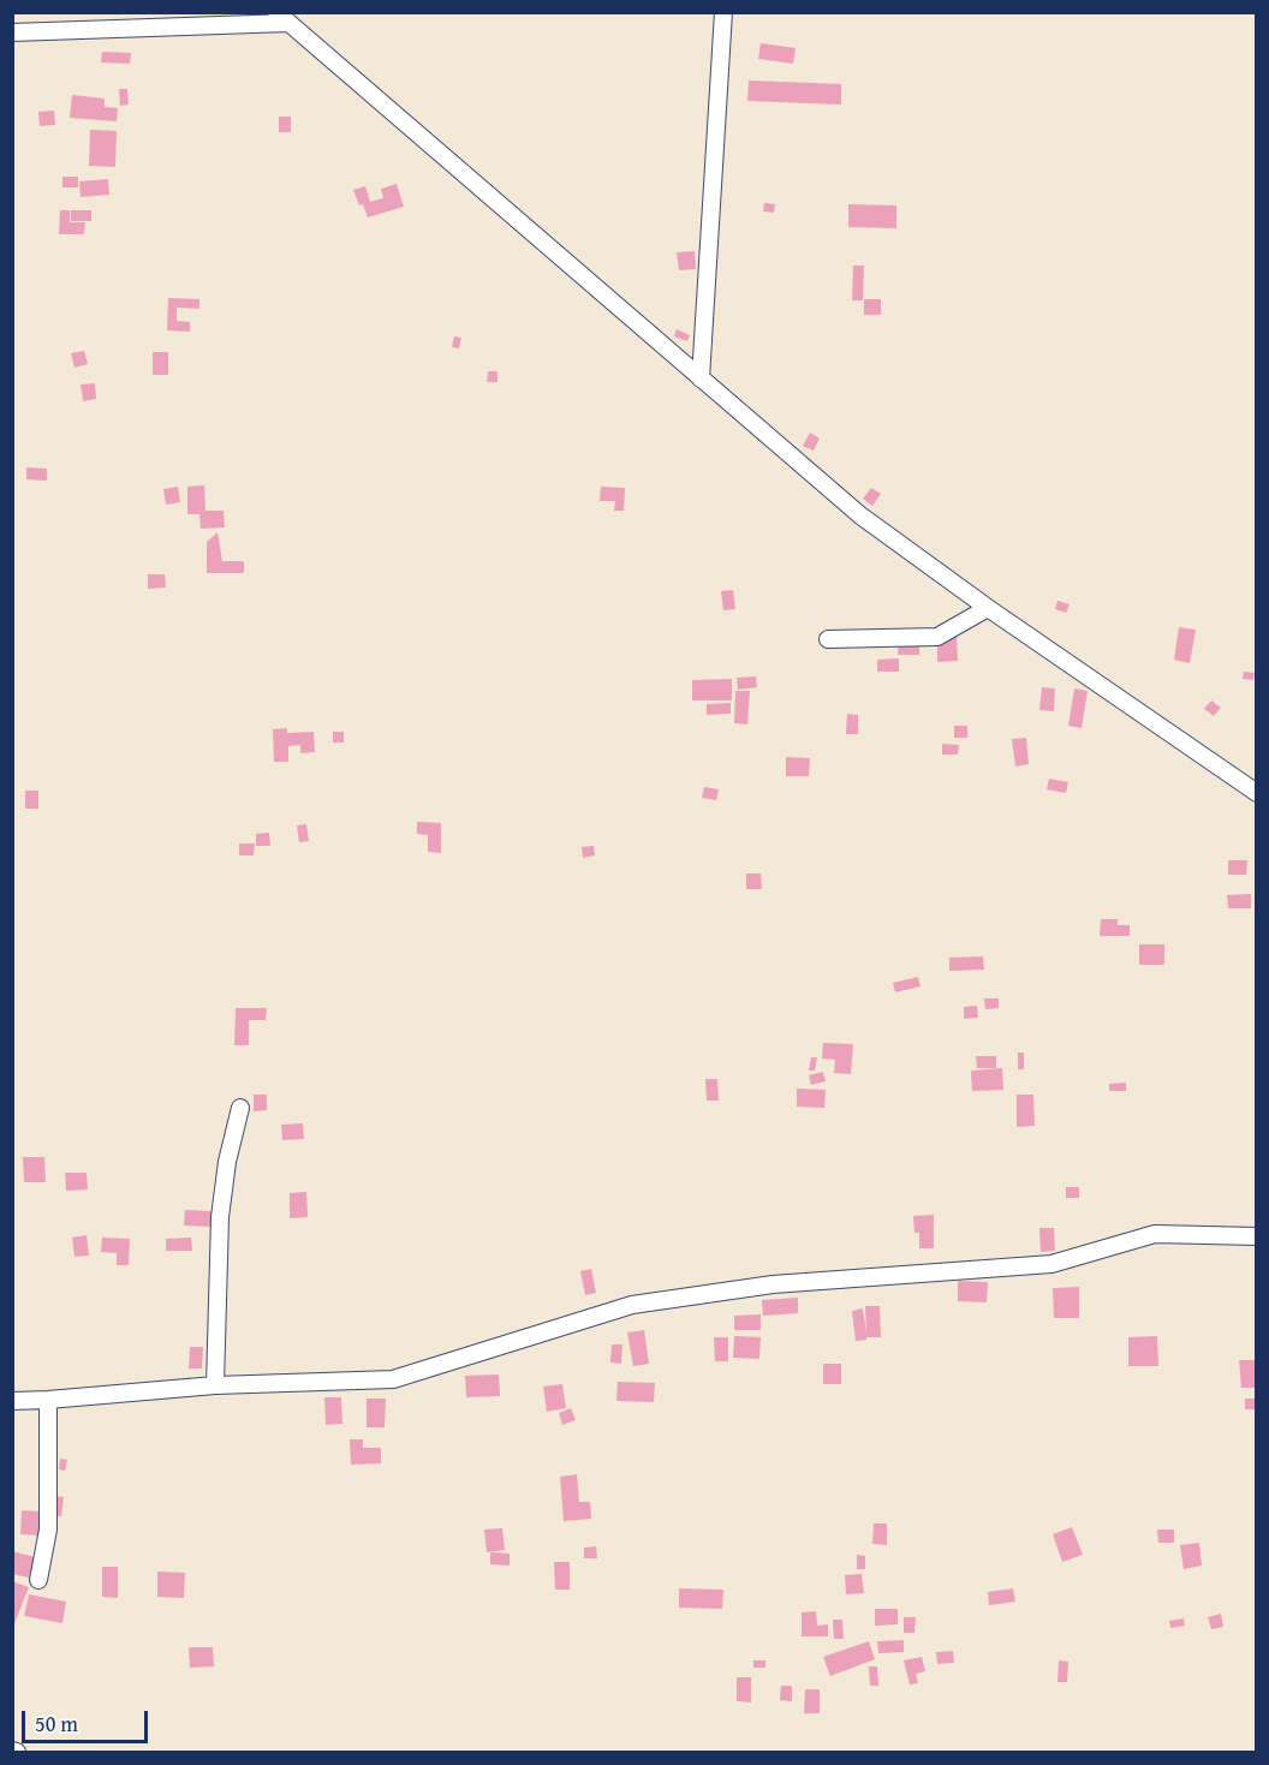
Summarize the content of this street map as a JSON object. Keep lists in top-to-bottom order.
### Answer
{
  "scale_bar": "50 m"
}
